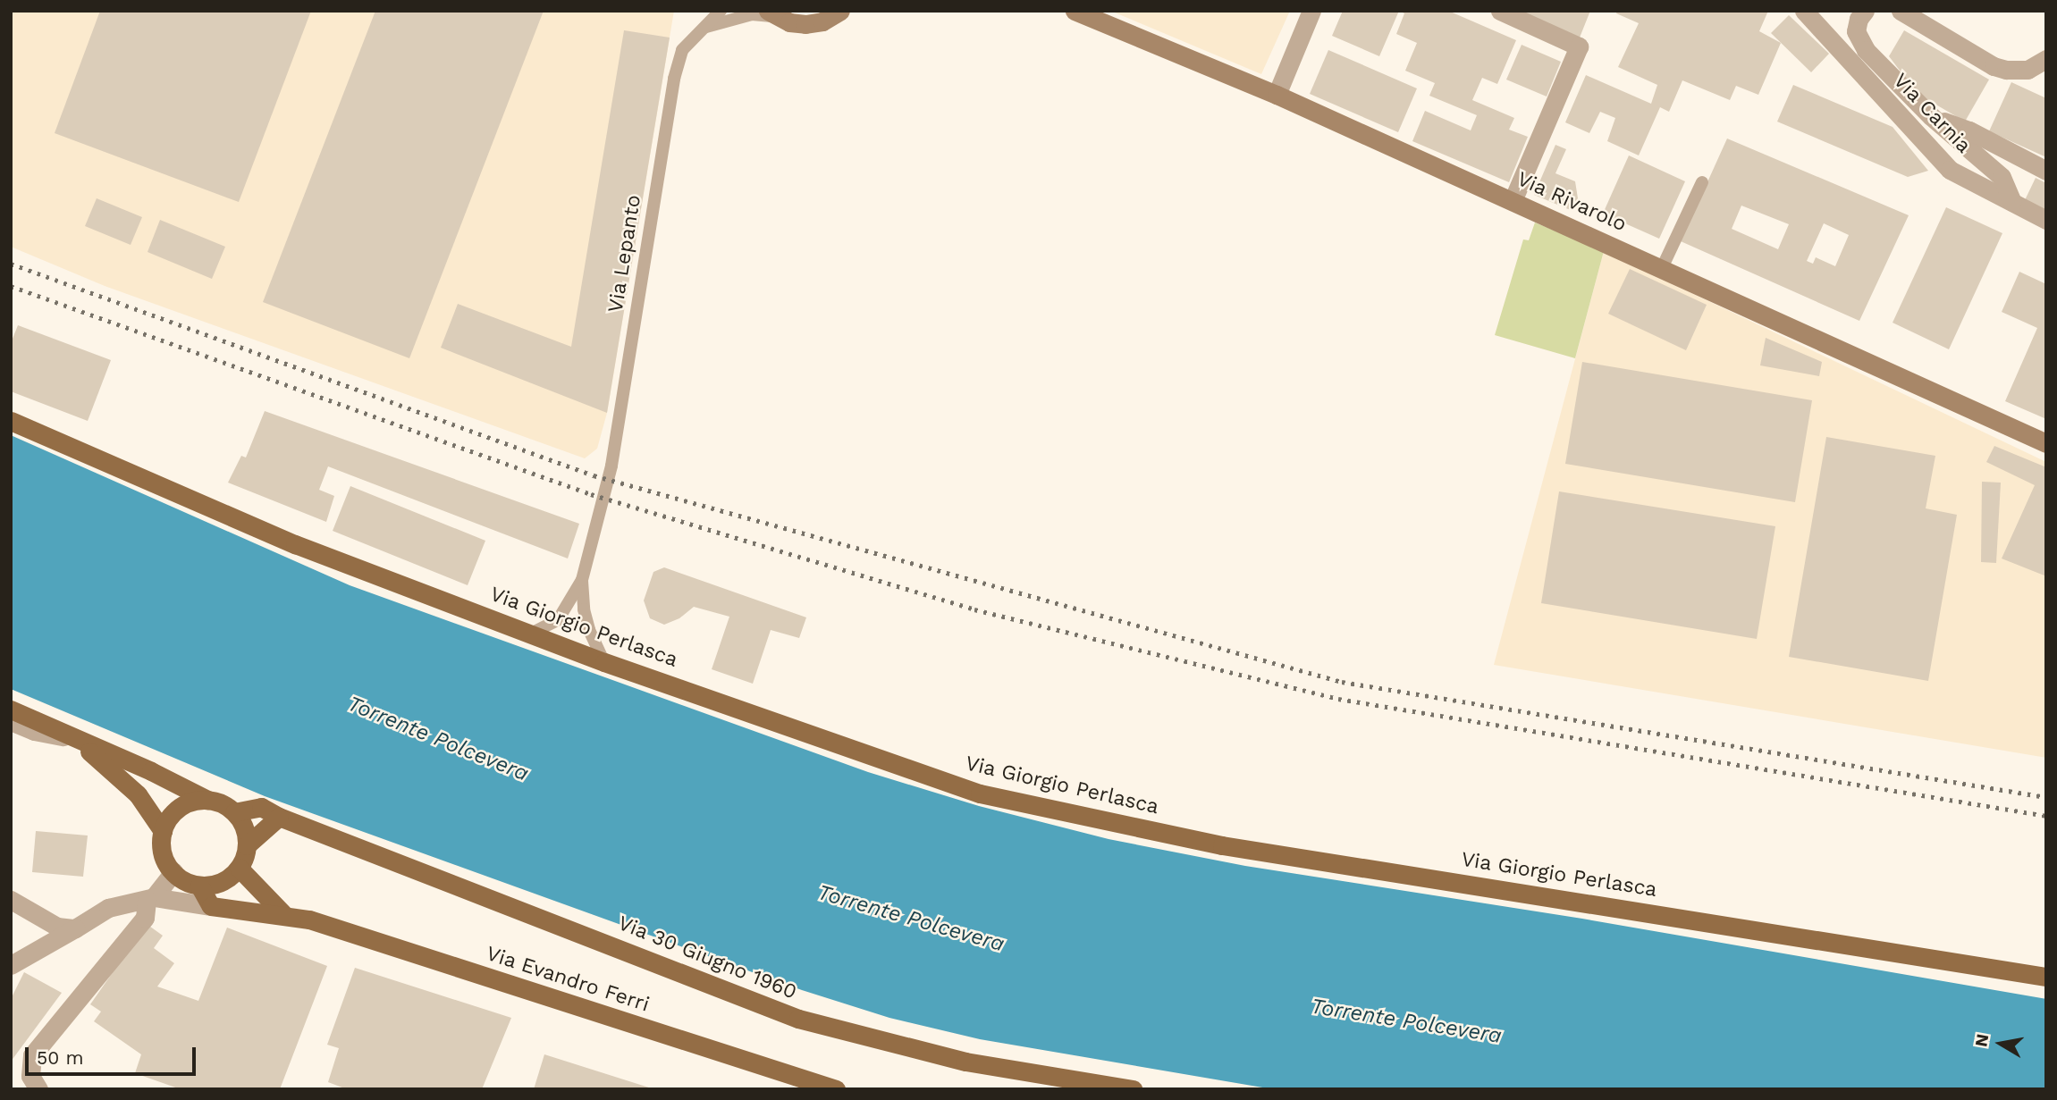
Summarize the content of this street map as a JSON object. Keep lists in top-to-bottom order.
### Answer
{
  "streets": {
    "main road": [
      "Via Rivarolo",
      "Via Giorgio Perlasca",
      "Via 30 Giugno 1960",
      "Via Evandro Ferri"
    ],
    "street": ["Via Carnia"],
    "lane": ["Via Lepanto"]
  },
  "water": ["Torrente Polcevera"],
  "scale_bar": "50 m",
  "north": "left"
}
